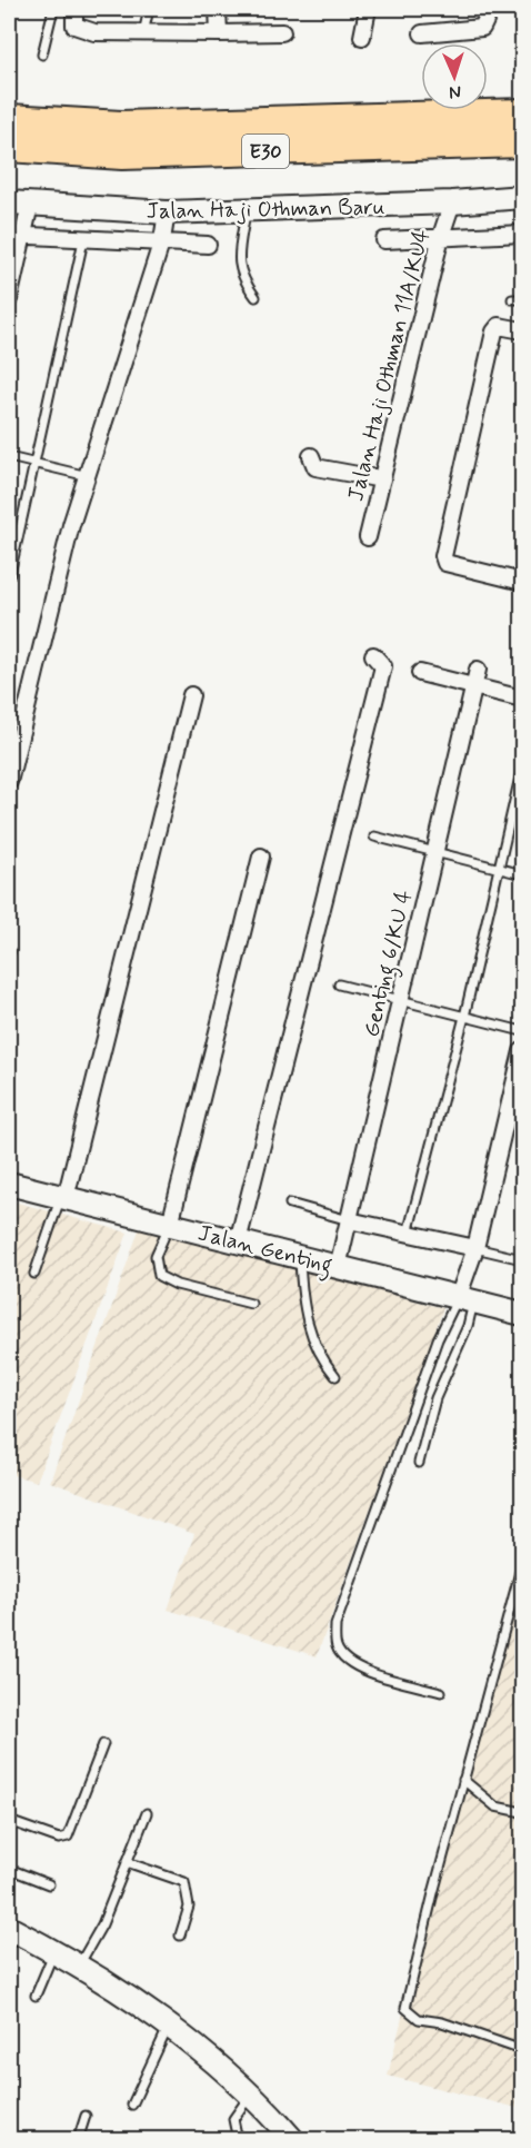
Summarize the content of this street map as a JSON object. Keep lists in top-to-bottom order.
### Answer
{
  "streets": {
    "highway": ["E30"],
    "street": [
      "Jalan Haji Othman Baru",
      "Jalan Haji Othman 11A/KU4",
      "Genting 6/KU 4",
      "Jalan Genting"
    ]
  },
  "crossings": [
    ["Jalan Haji Othman Baru", "Jalan Haji Othman 11A/KU4"],
    ["Genting 6/KU 4", "Jalan Genting"]
  ],
  "north": "bottom"
}
